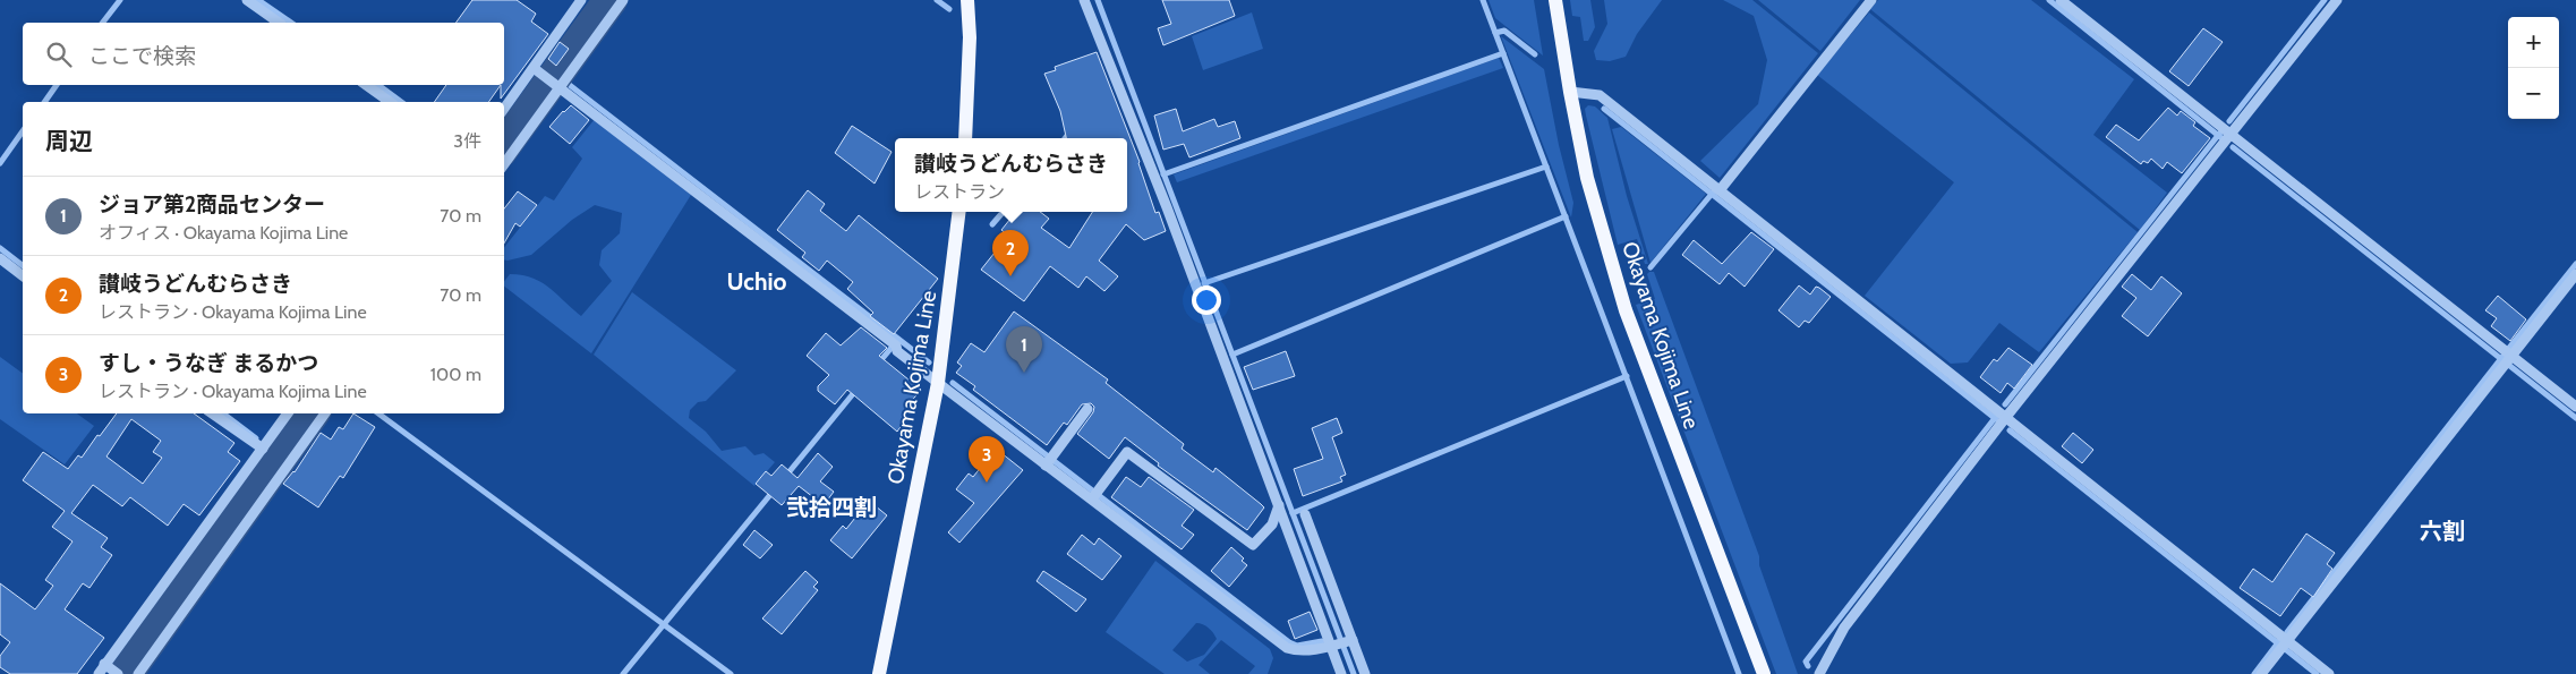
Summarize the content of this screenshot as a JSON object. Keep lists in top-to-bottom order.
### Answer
{
  "streets": {
    "main road": ["Okayama Kojima Line"]
  },
  "districts": ["Uchio", "弐拾四割", "六割"],
  "page": {
    "map_buttons": ["+", "−"],
    "search": "ここで検索",
    "heading": ["周辺", "3件"],
    "popup": ["讃岐うどんむらさき", "レストラン"],
    "list": [
      {
        "mark": "1",
        "name": "ジョア第2商品センター",
        "note": "オフィス · Okayama Kojima Line",
        "value": "70 m"
      },
      {
        "mark": "2",
        "name": "讃岐うどんむらさき",
        "note": "レストラン · Okayama Kojima Line",
        "value": "70 m"
      },
      {
        "mark": "3",
        "name": "すし・うなぎ まるかつ",
        "note": "レストラン · Okayama Kojima Line",
        "value": "100 m"
      }
    ],
    "pins": ["2", "1", "3"]
  }
}
